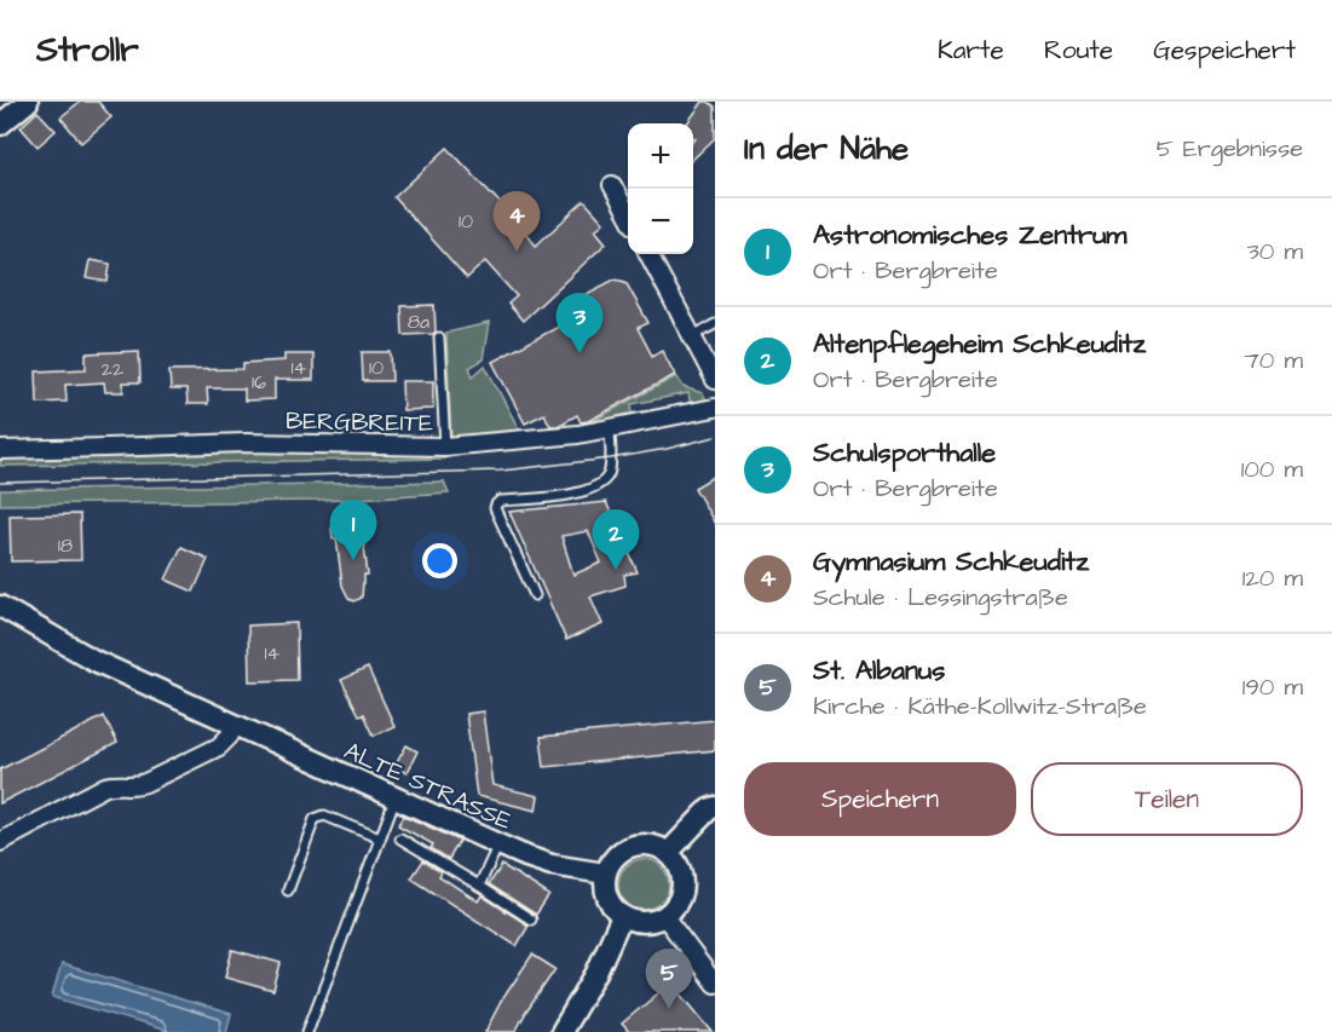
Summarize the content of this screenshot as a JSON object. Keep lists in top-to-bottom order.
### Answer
{
  "streets": {
    "street": ["BERGBREITE", "ALTE STRASSE"]
  },
  "house_numbers": [
    "10",
    "8a",
    "14",
    "10",
    "22",
    "16",
    "18",
    "14"
  ],
  "page": {
    "header": "Strollr",
    "nav": ["Karte", "Route", "Gespeichert"],
    "heading": ["In der Nähe", "5 Ergebnisse"],
    "map_buttons": ["+", "−"],
    "pins": [
      "4",
      "3",
      "1",
      "2",
      "5"
    ],
    "list": [
      {
        "mark": "1",
        "name": "Astronomisches Zentrum",
        "note": "Ort · Bergbreite",
        "value": "30 m"
      },
      {
        "mark": "2",
        "name": "Altenpflegeheim Schkeuditz",
        "note": "Ort · Bergbreite",
        "value": "70 m"
      },
      {
        "mark": "3",
        "name": "Schulsporthalle",
        "note": "Ort · Bergbreite",
        "value": "100 m"
      },
      {
        "mark": "4",
        "name": "Gymnasium Schkeuditz",
        "note": "Schule · Lessingstraße",
        "value": "120 m"
      },
      {
        "mark": "5",
        "name": "St. Albanus",
        "note": "Kirche · Käthe-Kollwitz-Straße",
        "value": "190 m"
      }
    ],
    "buttons": ["Speichern", "Teilen"]
  }
}
